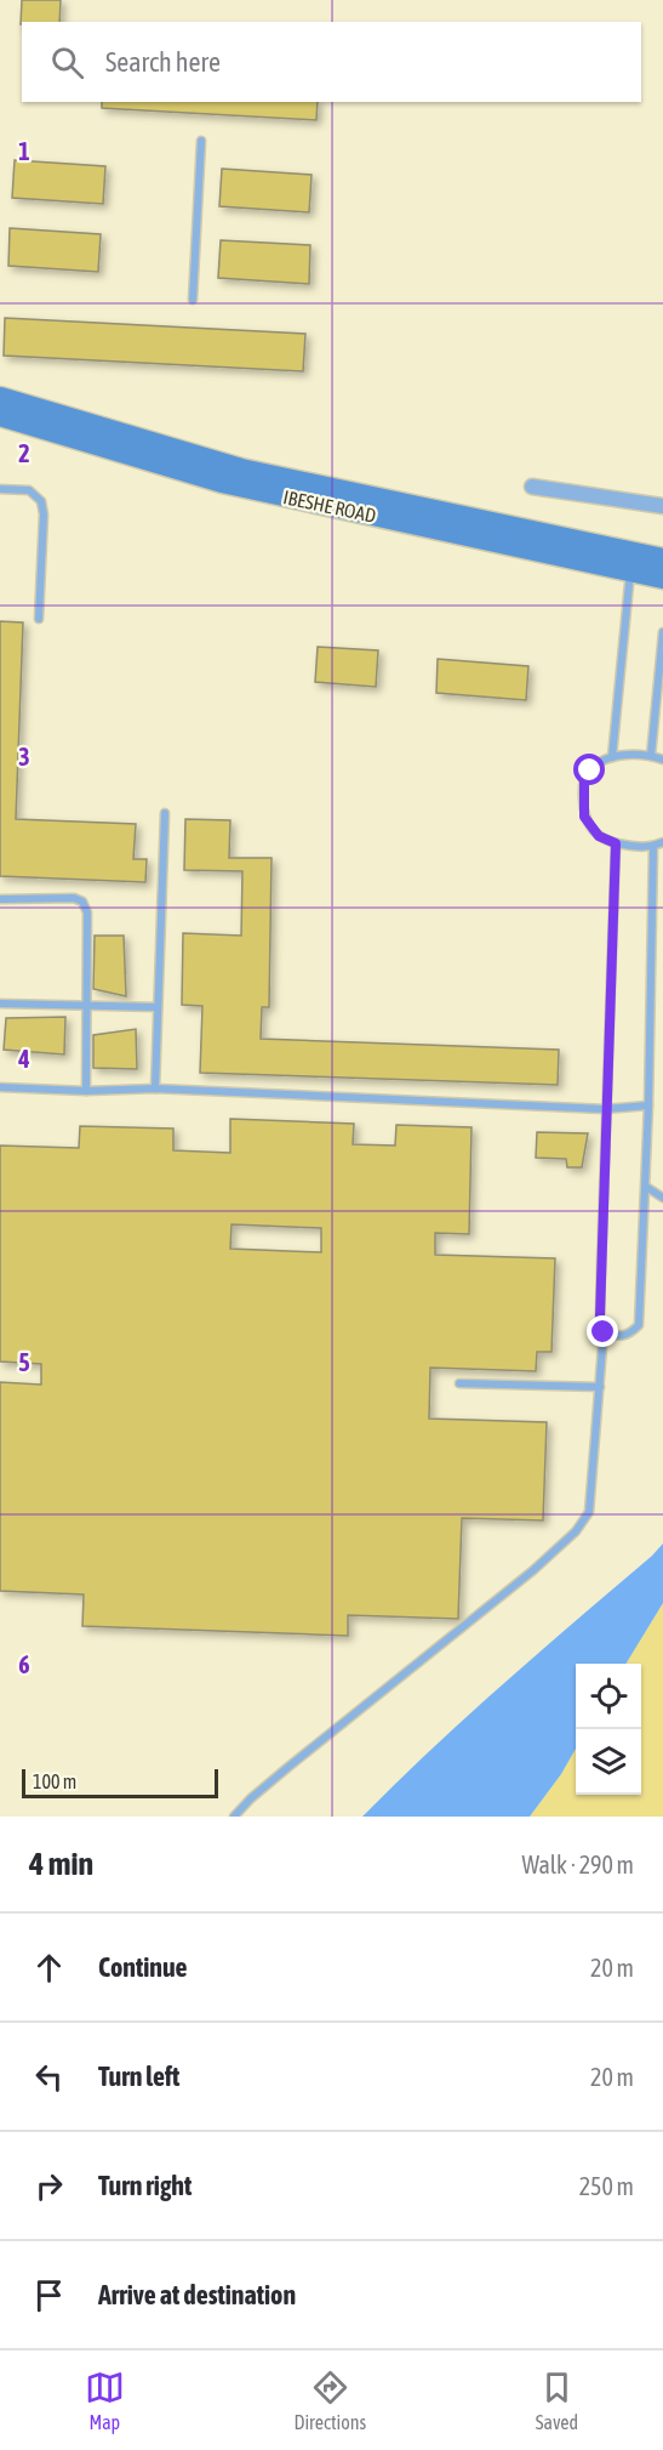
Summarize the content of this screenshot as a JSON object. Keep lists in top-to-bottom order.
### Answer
{
  "streets": {
    "main road": ["IBESHE ROAD"]
  },
  "scale_bar": "100 m",
  "page": {
    "search": "Search here",
    "scale": "100 m",
    "heading": ["4 min", "Walk · 290 m"],
    "list": [
      ["Continue", "20 m"],
      ["Turn left", "20 m"],
      ["Turn right", "250 m"],
      "Arrive at destination"
    ],
    "nav": ["Map", "Directions", "Saved"]
  },
  "grid": {
    "rows": [
      "1",
      "2",
      "3",
      "4",
      "5",
      "6"
    ]
  }
}
